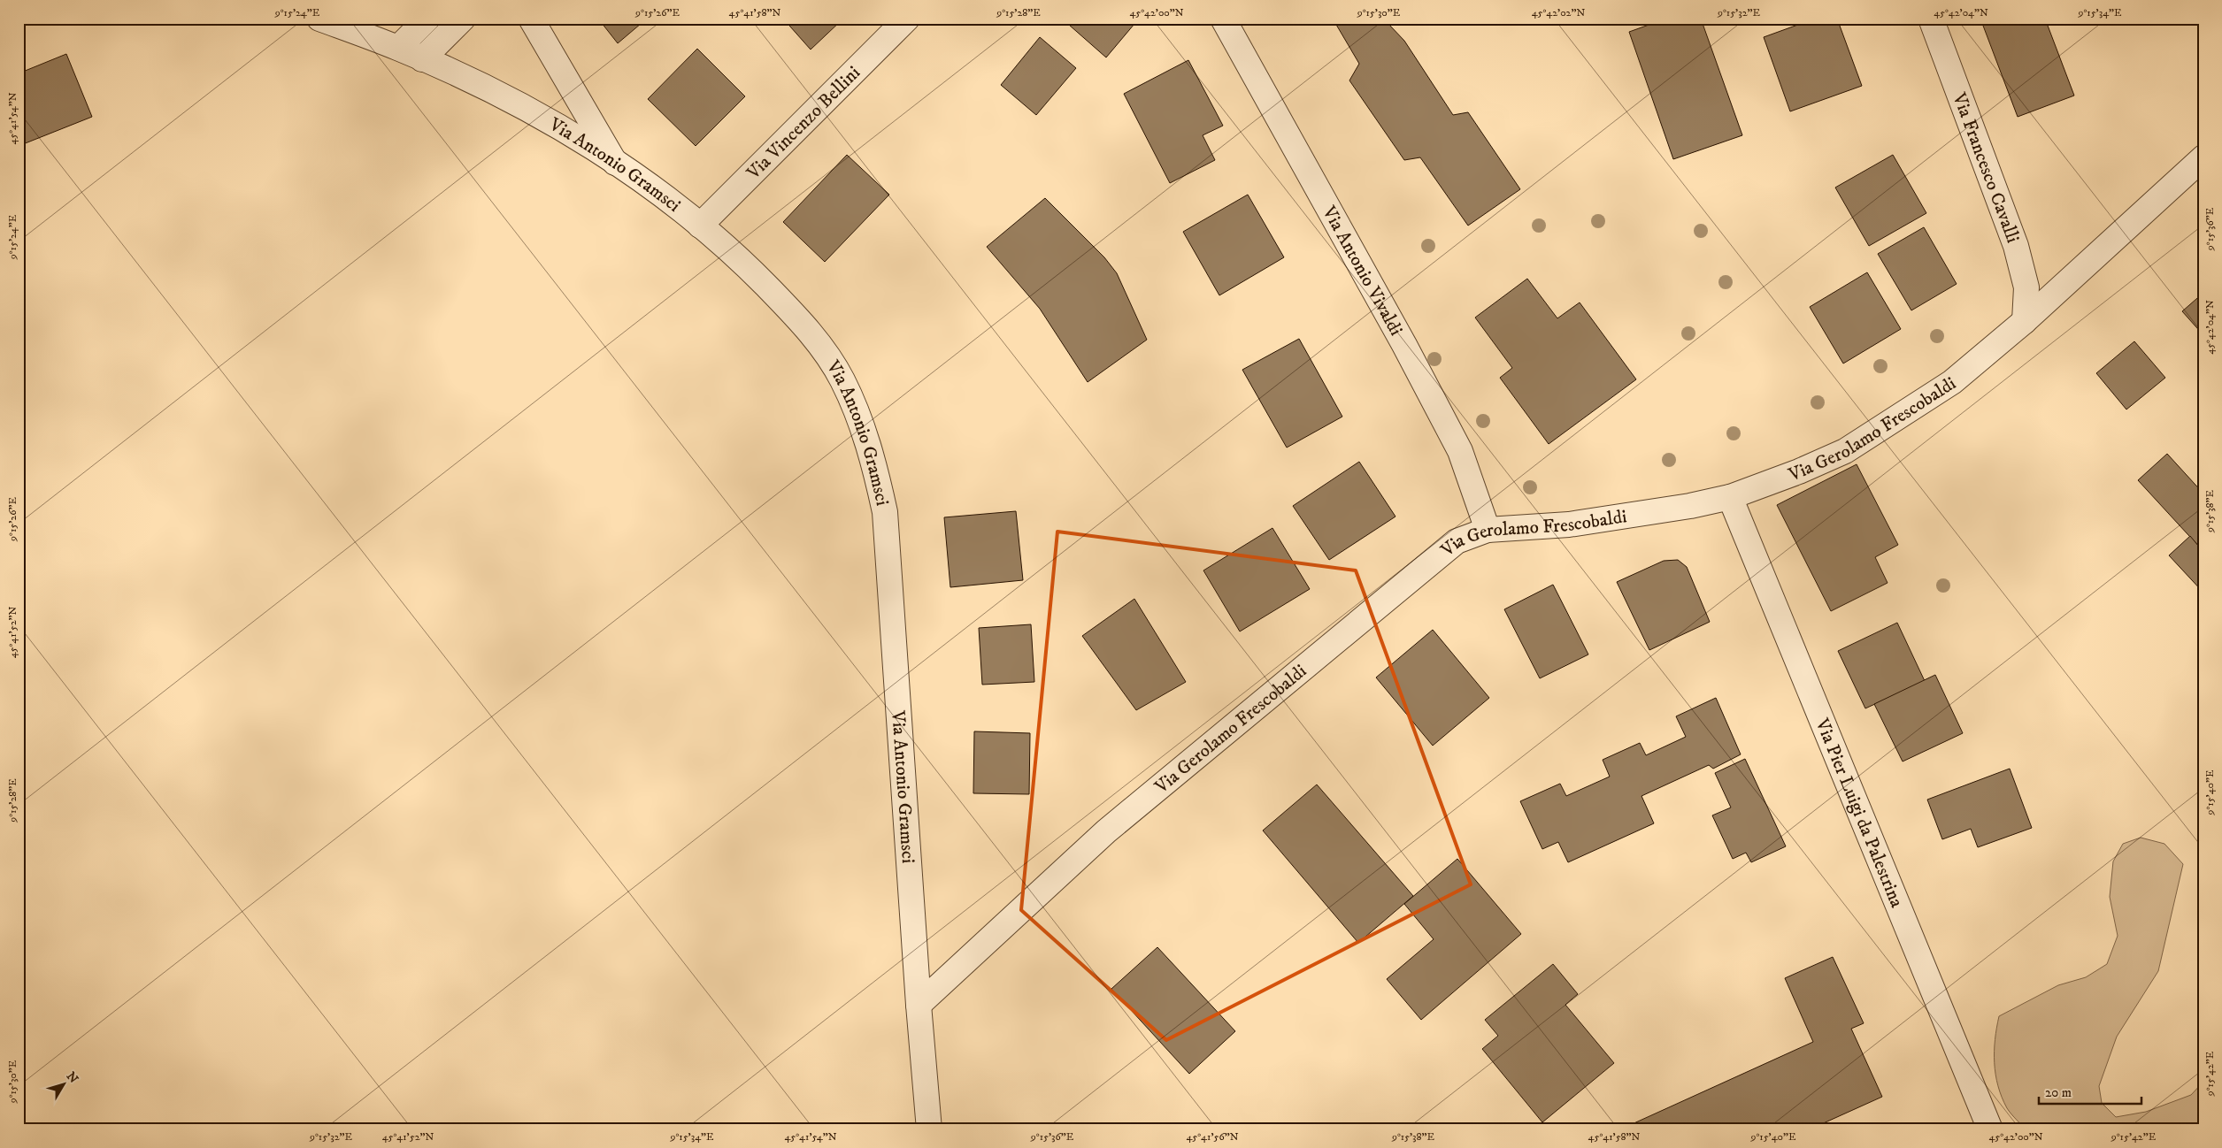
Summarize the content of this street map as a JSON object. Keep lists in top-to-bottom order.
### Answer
{
  "streets": {
    "street": [
      "Via Vincenzo Bellini",
      "Via Antonio Gramsci",
      "Via Francesco Cavalli",
      "Via Antonio Vivaldi",
      "Via Gerolamo Frescobaldi",
      "Via Pier Luigi da Palestrina"
    ]
  },
  "crossings": [
    ["Via Vincenzo Bellini", "Via Antonio Gramsci"],
    ["Via Antonio Gramsci", "Via Gerolamo Frescobaldi"],
    ["Via Francesco Cavalli", "Via Gerolamo Frescobaldi"],
    ["Via Antonio Vivaldi", "Via Gerolamo Frescobaldi"],
    ["Via Gerolamo Frescobaldi", "Via Pier Luigi da Palestrina"]
  ],
  "scale_bar": "20 m",
  "north": "top right",
  "coordinates": [
    "9°15'24\"E",
    "9°15'26\"E",
    "45°41'58\"N",
    "9°15'28\"E",
    "45°42'00\"N",
    "9°15'30\"E",
    "45°42'02\"N",
    "9°15'32\"E",
    "45°42'04\"N",
    "9°15'34\"E",
    "45°41'54\"N",
    "9°15'36\"E",
    "9°15'38\"E",
    "45°41'52\"N",
    "9°15'40\"E",
    "9°15'42\"E",
    "45°41'56\"N"
  ]
}
